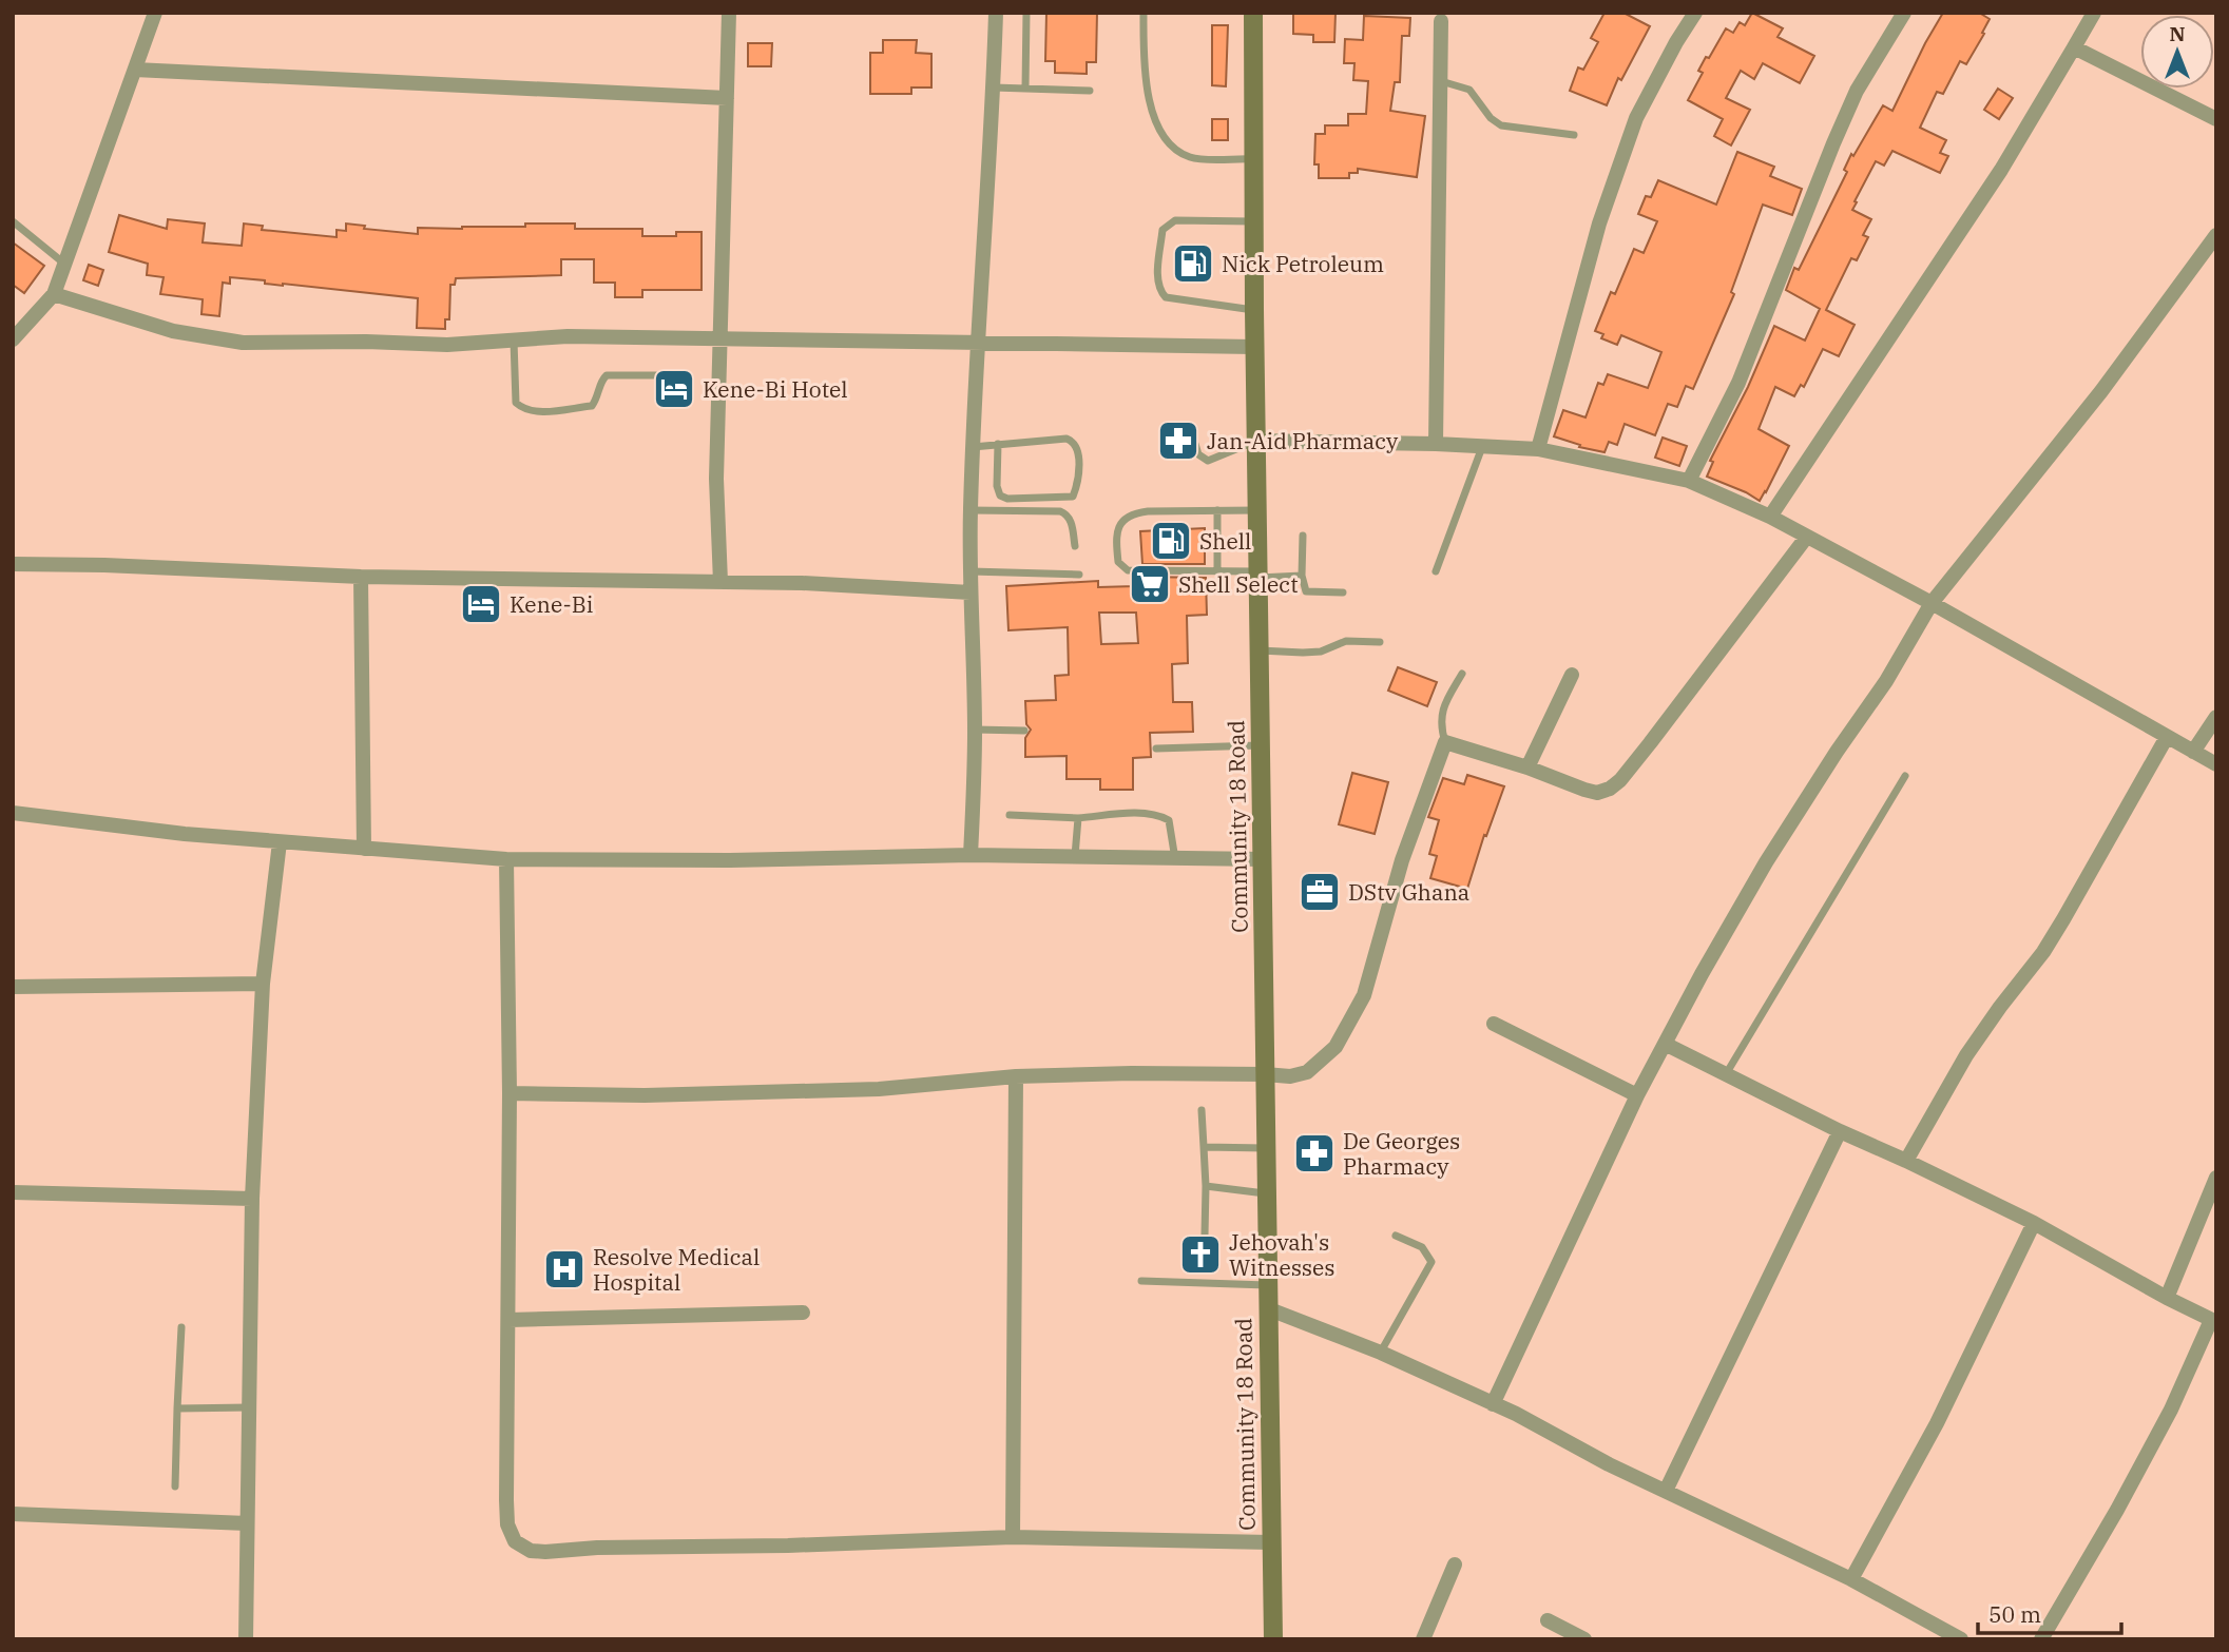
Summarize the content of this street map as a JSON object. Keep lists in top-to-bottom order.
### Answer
{
  "streets": {
    "main road": ["Community 18 Road"]
  },
  "places": {
    "fuel station": ["Nick Petroleum", "Shell"],
    "hotel": ["Kene-Bi Hotel", "Kene-Bi"],
    "pharmacy": ["Jan-Aid Pharmacy", "De Georges Pharmacy"],
    "supermarket": ["Shell Select"],
    "office": ["DStv Ghana"],
    "church": ["Jehovah's Witnesses"],
    "hospital": ["Resolve Medical Hospital"]
  },
  "scale_bar": "50 m",
  "north": "top"
}
